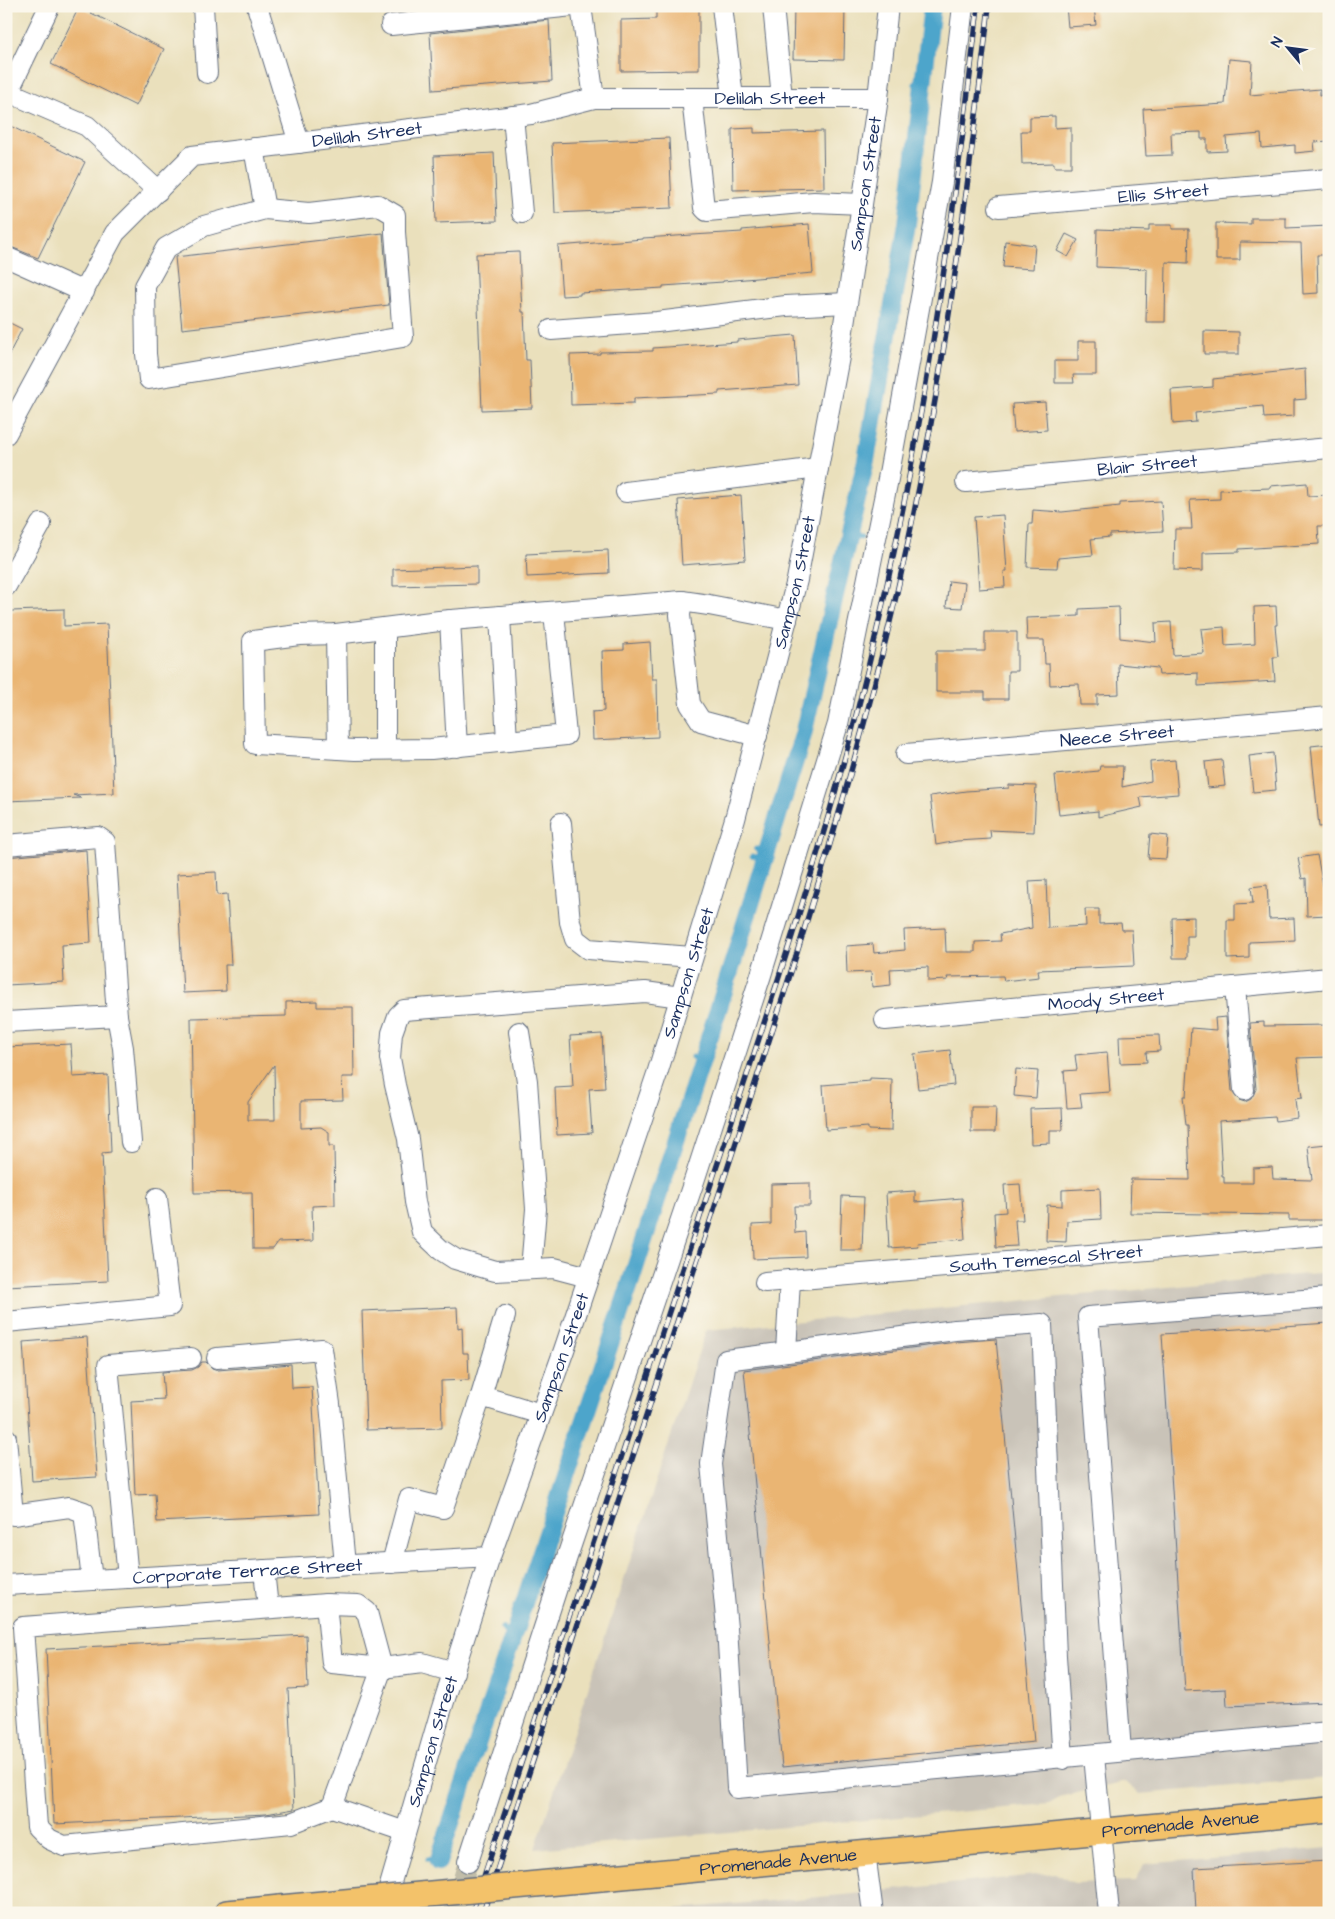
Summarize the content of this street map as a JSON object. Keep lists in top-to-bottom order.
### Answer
{
  "streets": {
    "main road": ["Promenade Avenue"],
    "street": [
      "Delilah Street",
      "Sampson Street",
      "Ellis Street",
      "Blair Street",
      "Neece Street",
      "Moody Street",
      "South Temescal Street",
      "Corporate Terrace Street"
    ]
  },
  "crossings": [
    ["Delilah Street", "Sampson Street"],
    ["Sampson Street", "Corporate Terrace Street"]
  ],
  "north": "top left"
}
